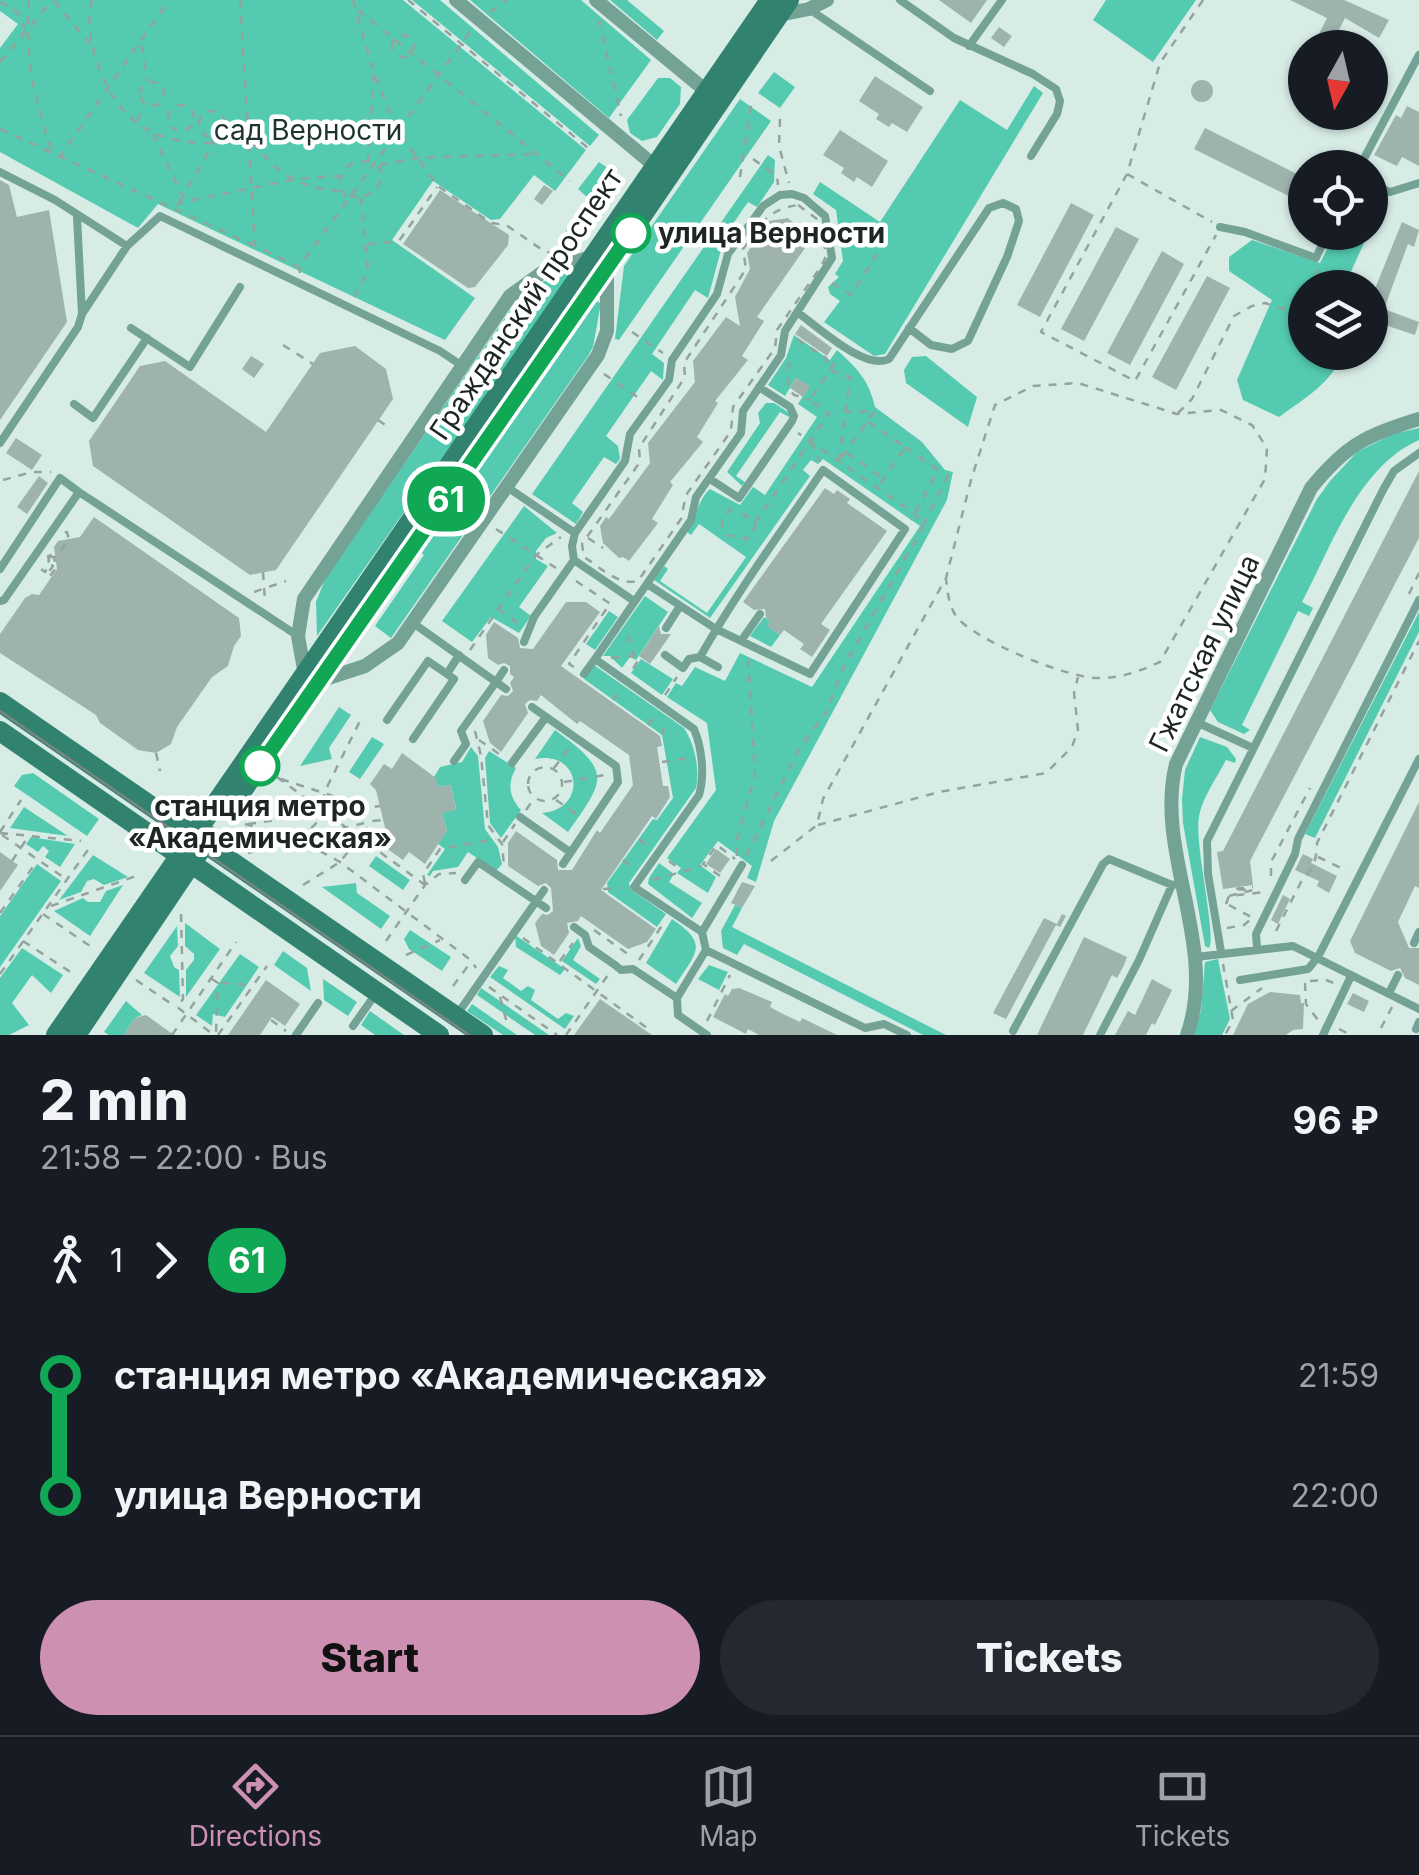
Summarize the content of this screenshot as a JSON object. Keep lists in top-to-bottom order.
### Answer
{
  "streets": {
    "main road": ["Гражданский проспект"],
    "street": ["Гжатская улица"]
  },
  "parks": ["сад Верности"],
  "places": ["улица Верности", "станция метро «Академическая»"],
  "lines": ["bus line 61"],
  "north": "bottom",
  "page": {
    "on_map": "61",
    "heading": ["2 min", "21:58 – 22:00 · Bus", "96 ₽"],
    "legs": ["1", "61"],
    "list": [
      {
        "name": "станция метро «Академическая»",
        "value": "21:59"
      },
      {
        "name": "улица Верности",
        "value": "22:00"
      }
    ],
    "buttons": ["Start", "Tickets"],
    "tabs": ["Directions", "Map", "Tickets"]
  }
}
